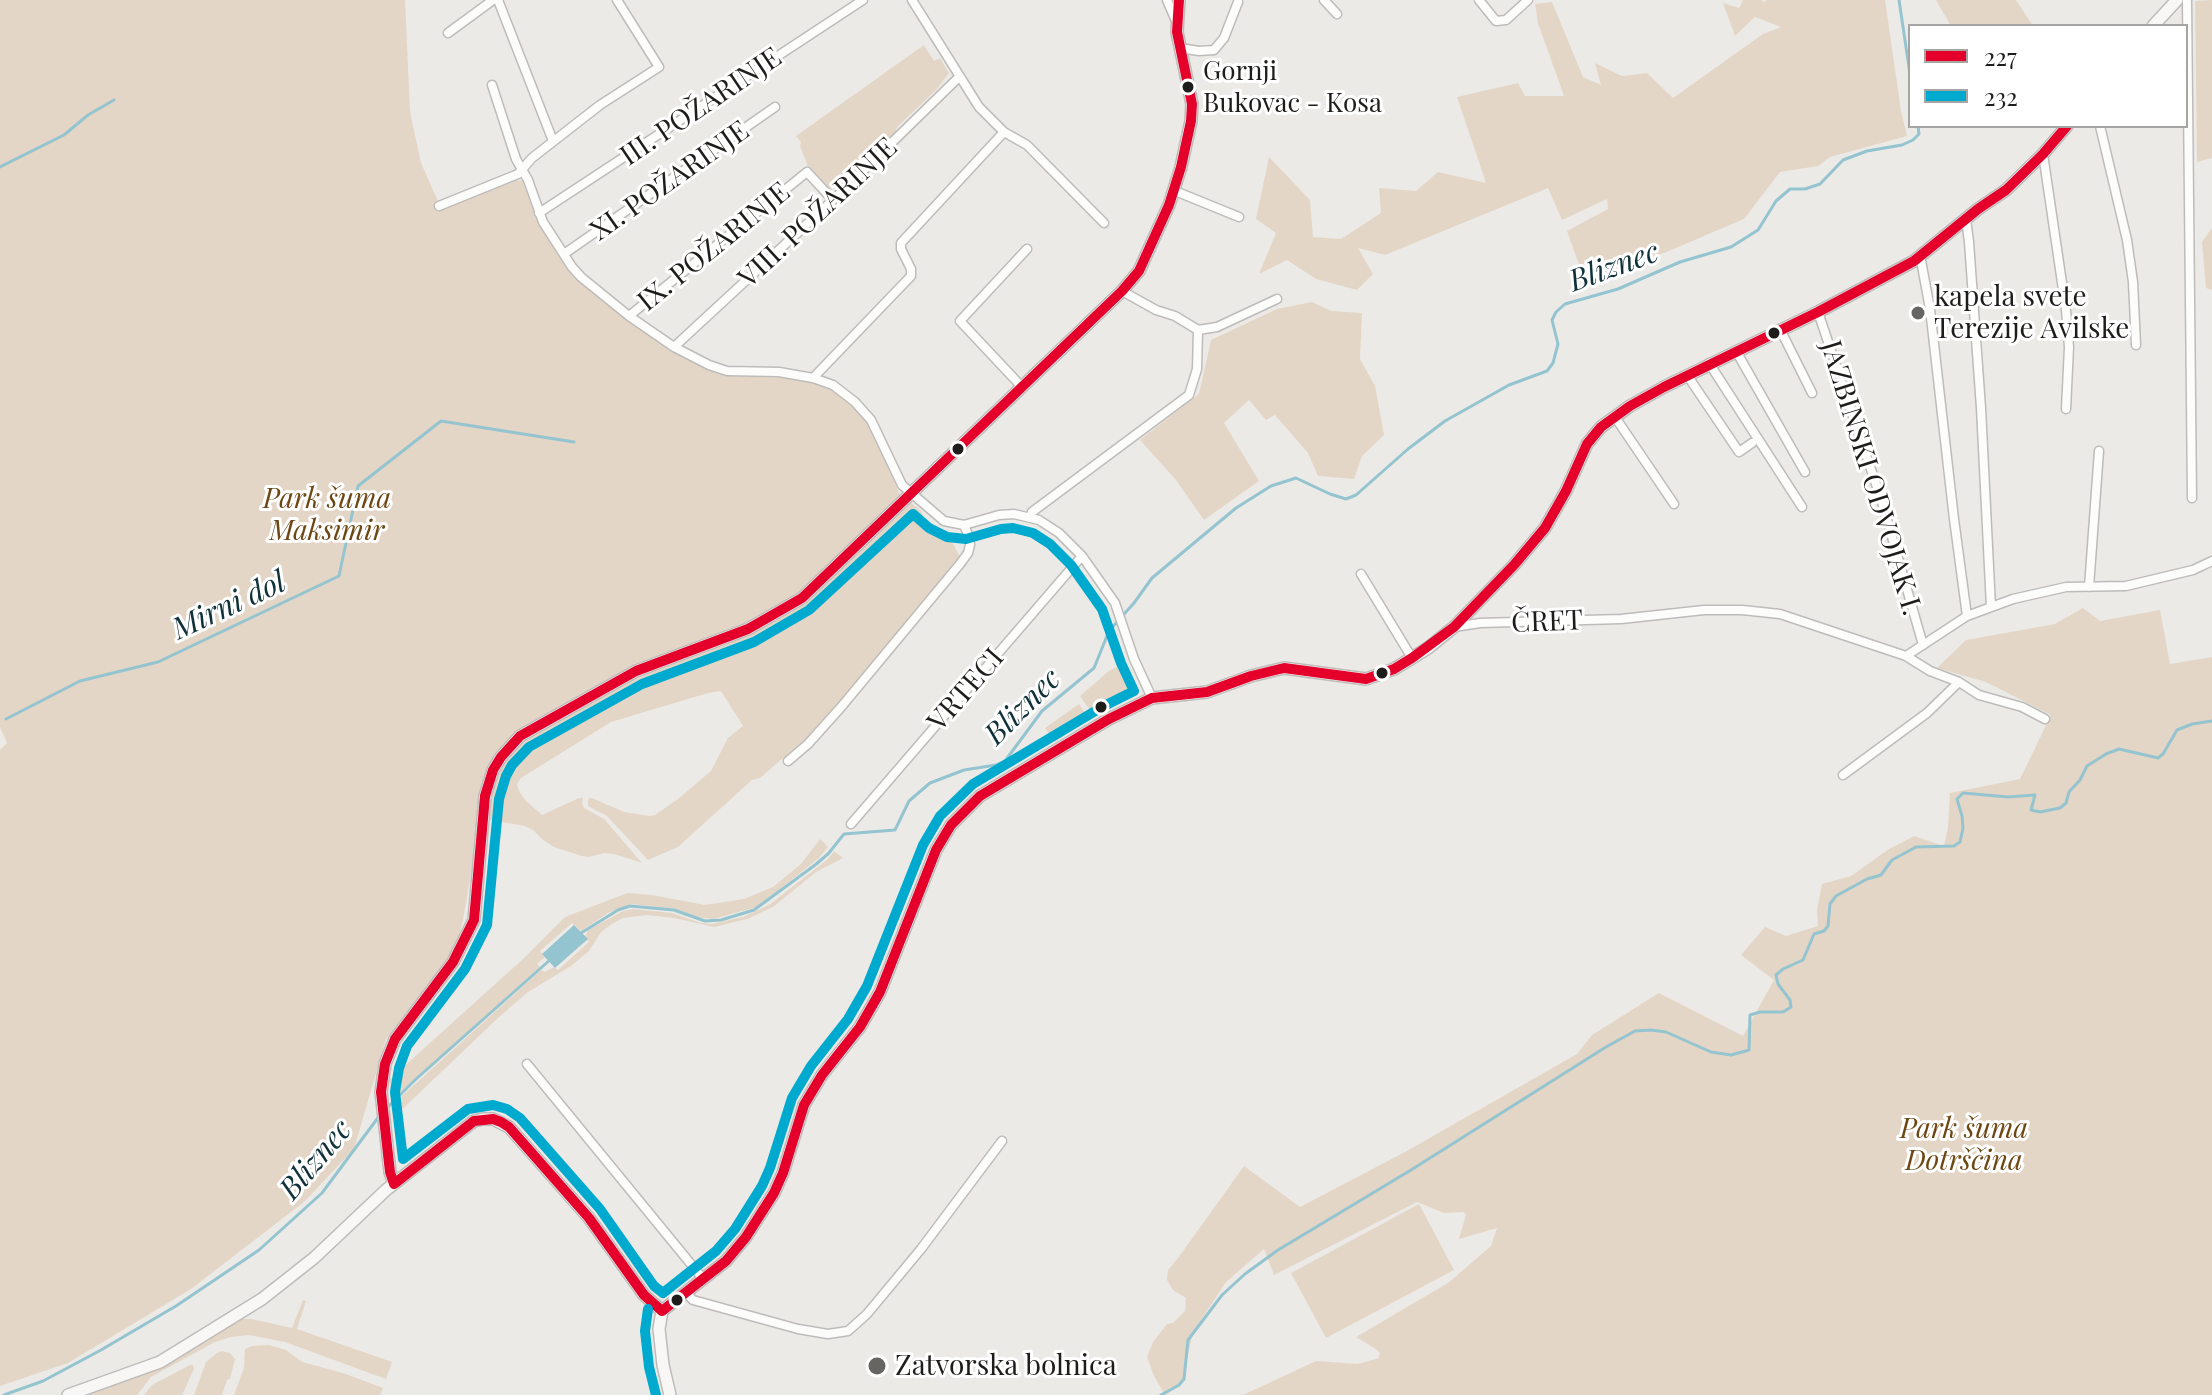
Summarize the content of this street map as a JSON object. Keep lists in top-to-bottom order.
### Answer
{
  "streets": {
    "street": [
      "III. POŽARINJE",
      "XI. POŽARINJE",
      "VIII. POŽARINJE",
      "IX. POŽARINJE",
      "JAZBINSKI ODVOJAK I.",
      "ČRET",
      "VRTECI"
    ]
  },
  "crossings": [
    ["VIII. POŽARINJE", "IX. POŽARINJE"]
  ],
  "water": ["Bliznec", "Mirni dol"],
  "parks": ["Park šuma Maksimir", "Park šuma Dotrščina"],
  "places": ["Gornji Bukovac - Kosa", "kapela svete Terezije Avilske", "Zatvorska bolnica"],
  "lines": ["transit line 227", "transit line 232"],
  "legend": ["227", "232"]
}
